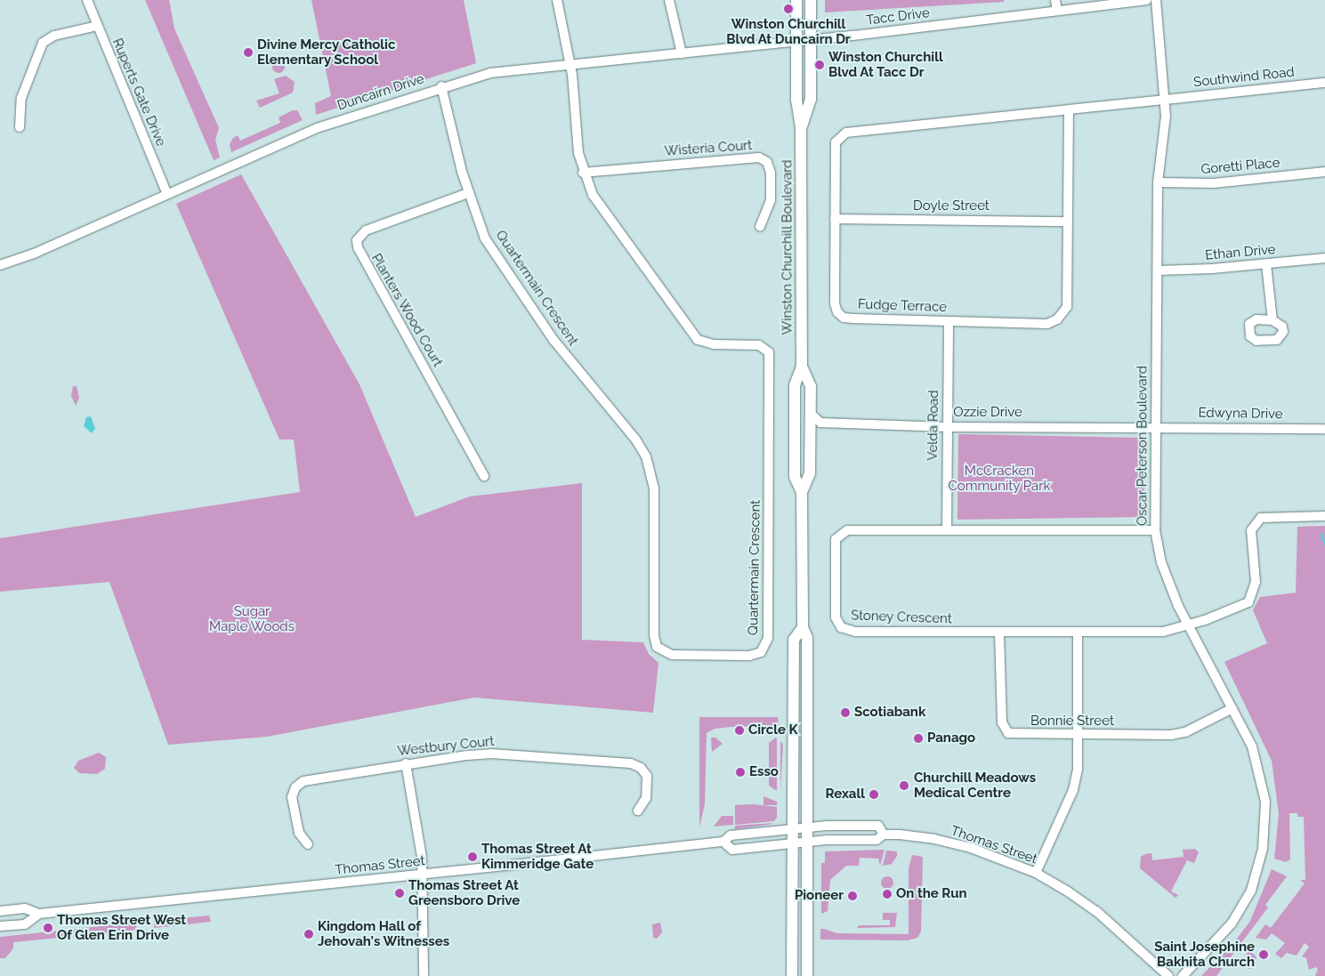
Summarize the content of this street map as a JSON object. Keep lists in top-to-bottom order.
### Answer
{
  "streets": {
    "main road": ["Winston Churchill Boulevard"],
    "street": [
      "Tacc Drive",
      "Southwind Road",
      "Ruperts Gate Drive",
      "Duncairn Drive",
      "Wisteria Court",
      "Goretti Place",
      "Doyle Street",
      "Ethan Drive",
      "Quartermain Crescent",
      "Fudge Terrace",
      "Planters Wood Court",
      "Ozzie Drive",
      "Edwyna Drive",
      "Velda Road",
      "Oscar Peterson Boulevard",
      "Stoney Crescent",
      "Bonnie Street",
      "Westbury Court",
      "Thomas Street"
    ]
  },
  "crossings": [
    ["Tacc Drive", "Duncairn Drive"],
    ["Tacc Drive", "Winston Churchill Boulevard"],
    ["Southwind Road", "Fudge Terrace"],
    ["Southwind Road", "Oscar Peterson Boulevard"],
    ["Ruperts Gate Drive", "Duncairn Drive"],
    ["Duncairn Drive", "Winston Churchill Boulevard"],
    ["Duncairn Drive", "Quartermain Crescent"],
    ["Wisteria Court", "Quartermain Crescent"],
    ["Goretti Place", "Oscar Peterson Boulevard"],
    ["Doyle Street", "Fudge Terrace"],
    ["Winston Churchill Boulevard", "Thomas Street"],
    ["Ethan Drive", "Oscar Peterson Boulevard"],
    ["Quartermain Crescent", "Planters Wood Court"],
    ["Fudge Terrace", "Velda Road"],
    ["Fudge Terrace", "Oscar Peterson Boulevard"],
    ["Ozzie Drive", "Edwyna Drive"],
    ["Ozzie Drive", "Velda Road"],
    ["Ozzie Drive", "Oscar Peterson Boulevard"],
    ["Edwyna Drive", "Oscar Peterson Boulevard"],
    ["Velda Road", "Stoney Crescent"],
    ["Oscar Peterson Boulevard", "Stoney Crescent"],
    ["Oscar Peterson Boulevard", "Bonnie Street"],
    ["Stoney Crescent", "Bonnie Street"]
  ],
  "parks": ["McCracken Community Park", "Sugar Maple Woods"],
  "places": [
    "Winston Churchill Blvd At Duncairn Dr",
    "Divine Mercy Catholic Elementary School",
    "Winston Churchill Blvd At Tacc Dr",
    "Scotiabank",
    "Circle K",
    "Panago",
    "Esso",
    "Churchill Meadows Medical Centre",
    "Rexall",
    "Thomas Street At Kimmeridge Gate",
    "Thomas Street At Greensboro Drive",
    "On the Run",
    "Pioneer",
    "Thomas Street West Of Glen Erin Drive",
    "Kingdom Hall of Jehovah's Witnesses",
    "Saint Josephine Bakhita Church"
  ]
}
